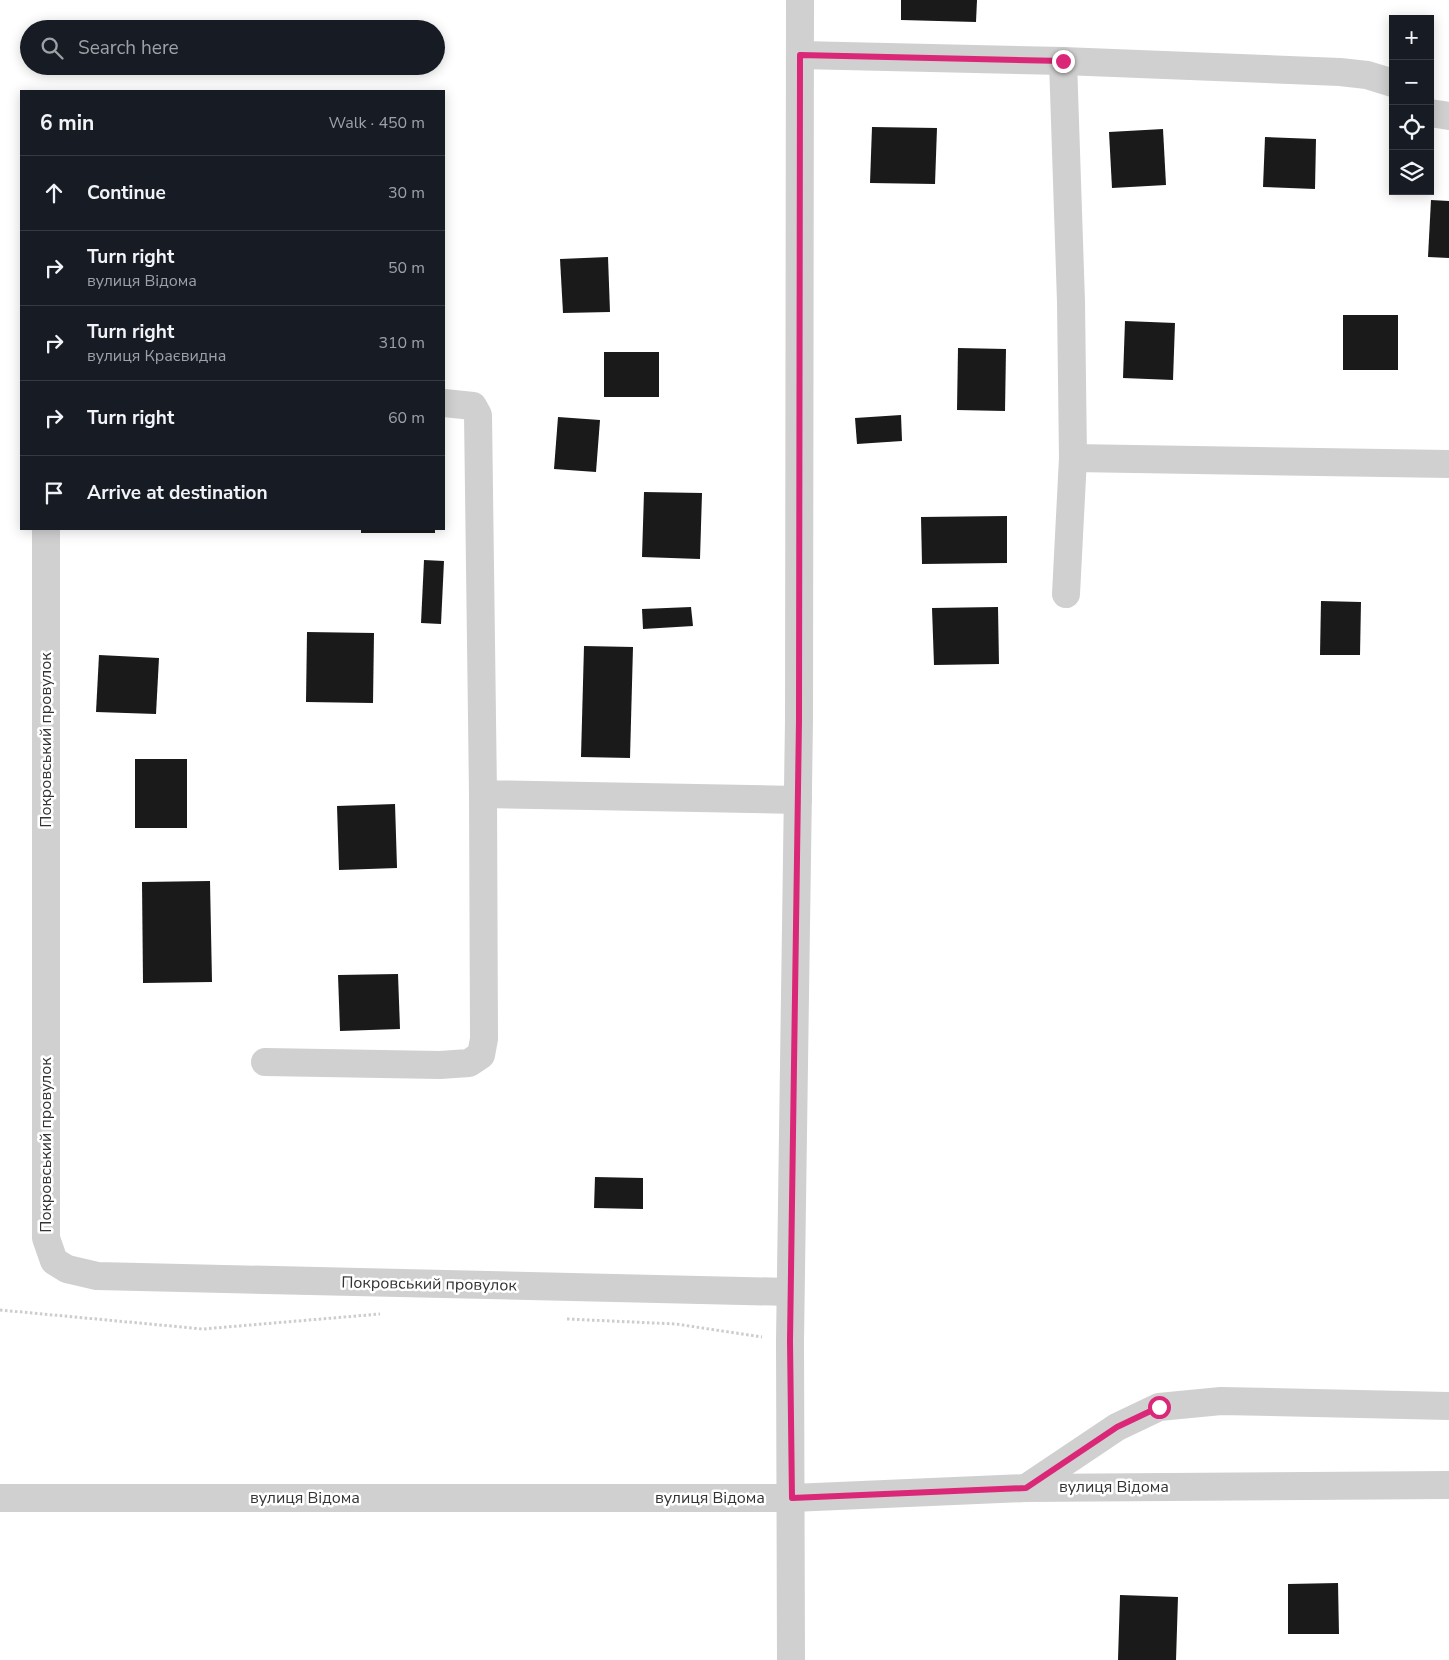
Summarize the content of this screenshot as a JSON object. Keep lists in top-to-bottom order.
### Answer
{
  "streets": {
    "street": ["Покровський провулок", "вулиця Відома"]
  },
  "page": {
    "map_buttons": ["+", "−"],
    "search": "Search here",
    "heading": ["6 min", "Walk · 450 m"],
    "list": [
      ["Continue", "30 m"],
      ["Turn right", "вулиця Відома", "50 m"],
      ["Turn right", "вулиця Краєвидна", "310 m"],
      ["Turn right", "60 m"],
      "Arrive at destination"
    ]
  }
}
